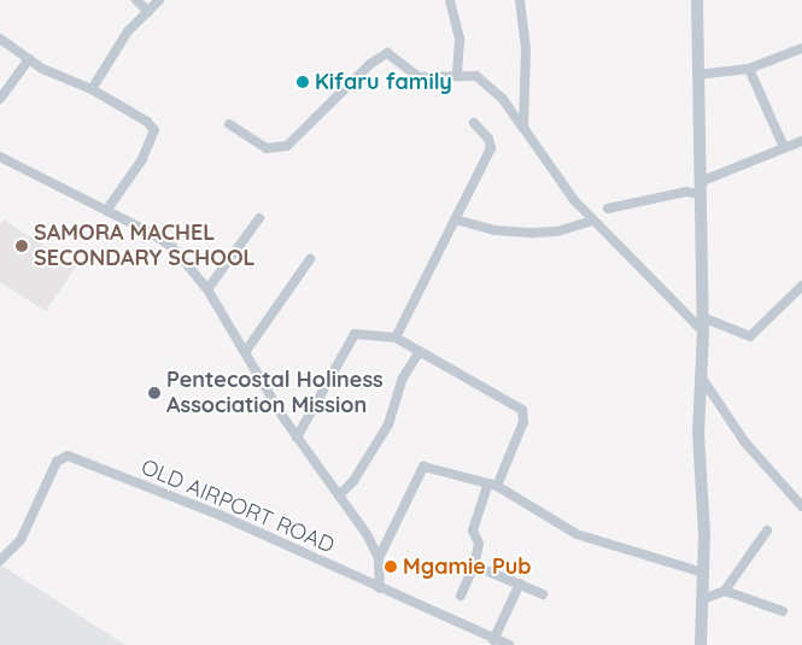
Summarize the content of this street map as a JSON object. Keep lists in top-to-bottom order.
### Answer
{
  "streets": {
    "street": ["OLD AIRPORT ROAD"]
  },
  "places": [
    "Kifaru family",
    "SAMORA MACHEL SECONDARY SCHOOL",
    "Pentecostal Holiness Association Mission",
    "Mgamie Pub"
  ]
}
